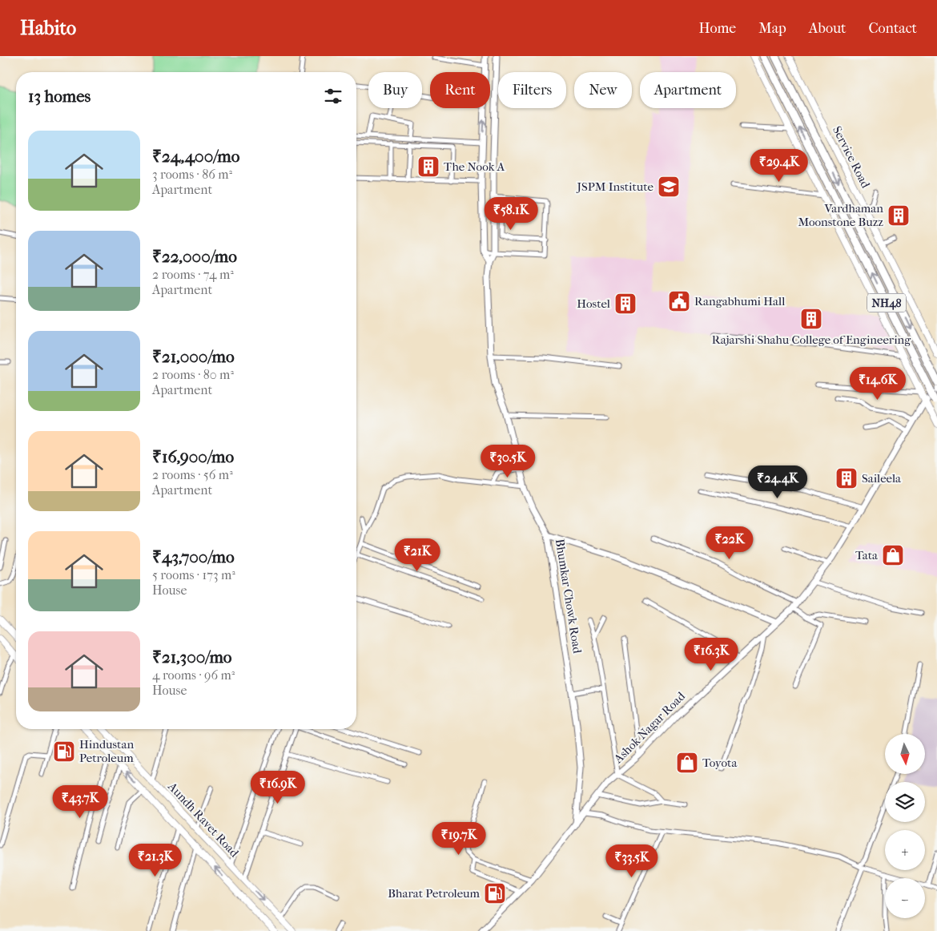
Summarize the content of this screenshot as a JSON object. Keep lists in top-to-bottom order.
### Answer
{
  "streets": {
    "highway": ["NH48"],
    "main road": ["Service Road", "Aundh Ravet Road"],
    "street": ["Bhumkar Chowk Road", "Ashok Nagar Road"]
  },
  "crossings": [
    ["Bhumkar Chowk Road", "Ashok Nagar Road"]
  ],
  "places": {
    "building": [
      "The Nook A",
      "Vardhaman Moonstone Buzz",
      "Hostel",
      "Rajarshi Shahu College of Engineering",
      "Saileela"
    ],
    "school or university": ["JSPM Institute"],
    "public building": ["Rangabhumi Hall"],
    "shop": ["Tata", "Toyota"],
    "fuel station": ["Hindustan Petroleum", "Bharat Petroleum"]
  },
  "north": "bottom",
  "page": {
    "header": "Habito",
    "nav": [
      "Home",
      "Map",
      "About",
      "Contact"
    ],
    "chip": [
      "Buy",
      "Rent",
      "Filters",
      "New",
      "Apartment"
    ],
    "heading": "13 homes",
    "list": [
      {
        "name": "₹24,400/mo",
        "note": "3 rooms · 86 m² · Apartment"
      },
      {
        "name": "₹22,000/mo",
        "note": "2 rooms · 74 m² · Apartment"
      },
      {
        "name": "₹21,000/mo",
        "note": "2 rooms · 80 m² · Apartment"
      },
      {
        "name": "₹16,900/mo",
        "note": "2 rooms · 56 m² · Apartment"
      },
      {
        "name": "₹43,700/mo",
        "note": "5 rooms · 173 m² · House"
      },
      {
        "name": "₹21,300/mo",
        "note": "4 rooms · 96 m² · House"
      }
    ],
    "price": [
      "₹29.4K",
      "₹58.1K",
      "₹14.6K",
      "₹30.5K",
      "₹24.4K",
      "₹22K",
      "₹21K",
      "₹16.3K",
      "₹16.9K",
      "₹43.7K",
      "₹19.7K",
      "₹21.3K",
      "₹33.5K"
    ],
    "map_buttons": ["+", "−"]
  }
}
